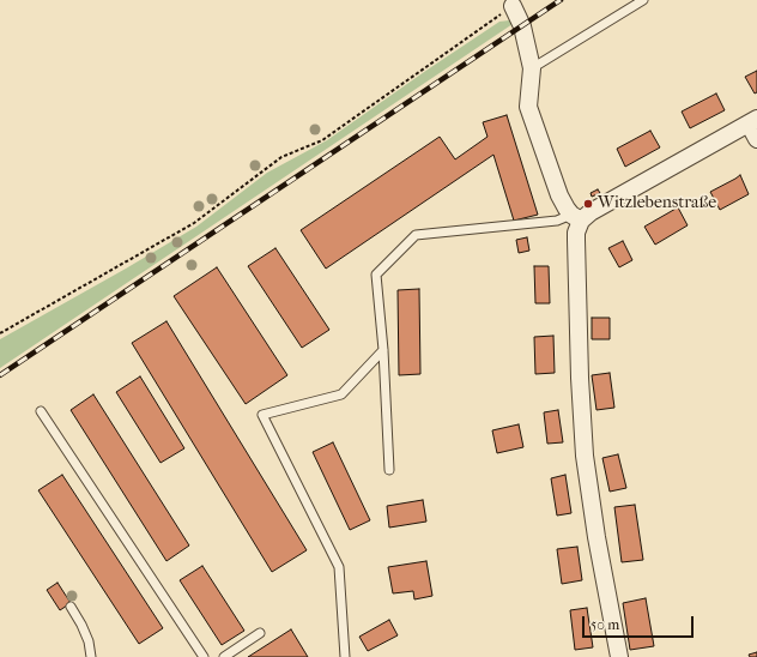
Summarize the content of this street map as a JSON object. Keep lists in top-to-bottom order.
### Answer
{
  "places": ["Witzlebenstraße"],
  "scale_bar": "50 m"
}
